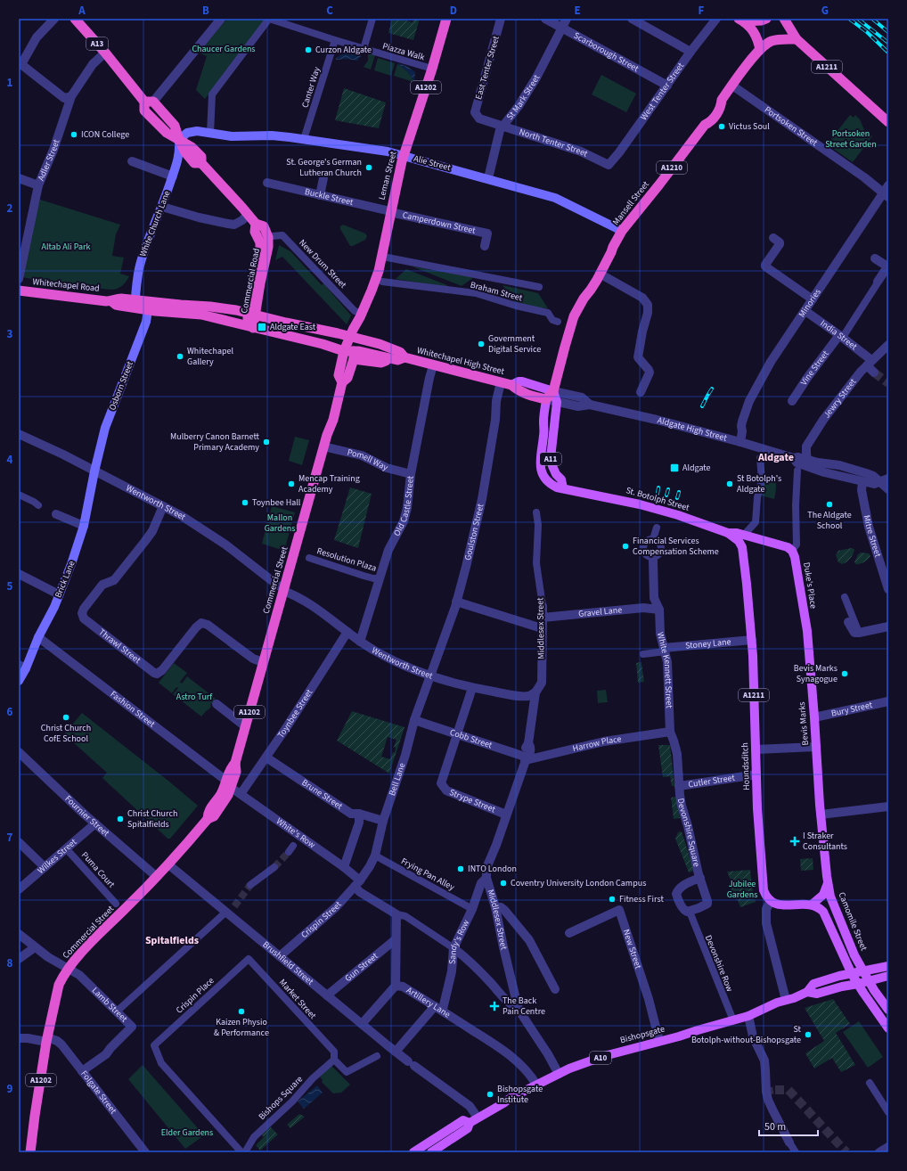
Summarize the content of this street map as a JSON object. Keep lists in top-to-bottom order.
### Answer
{
  "streets": {
    "highway": [
      "A13",
      "A1211",
      "A1202",
      "A1210",
      "Leman Street",
      "Mansell Street",
      "Commercial Road",
      "Whitechapel Road",
      "Whitechapel High Street",
      "Commercial Street"
    ],
    "main road": [
      "Alie Street",
      "White Church Lane",
      "Osborn Street",
      "A11",
      "St. Botolph Street",
      "Brick Lane",
      "Duke's Place",
      "Bevis Marks",
      "Houndsditch",
      "Camomile Street",
      "Bishopsgate",
      "A10"
    ],
    "street": [
      "Piazza Walk",
      "Scarborough Street",
      "East Tenter Street",
      "Canter Way",
      "West Tenter Street",
      "St Mark Street",
      "Portsoken Street",
      "North Tenter Street",
      "Adler Street",
      "Buckle Street",
      "Camperdown Street",
      "New Drum Street",
      "Braham Street",
      "Minories",
      "India Street",
      "Vine Street",
      "Jewry Street",
      "Aldgate High Street",
      "Pomell Way",
      "Wentworth Street",
      "Old Castle Street",
      "Goulston Street",
      "Mitre Street",
      "Resolution Plaza",
      "Gravel Lane",
      "Middlesex Street",
      "Stoney Lane",
      "Thrawl Street",
      "White Kennett Street",
      "Fashion Street",
      "Bury Street",
      "Toynbee Street",
      "Cobb Street",
      "Harrow Place",
      "Bell Lane",
      "Cutler Street",
      "Brune Street",
      "Strype Street",
      "Fournier Street",
      "Devonshire Square",
      "White's Row",
      "Wilkes Street",
      "Puma Court",
      "Frying Pan Alley",
      "Crispin Street",
      "Sandy's Row",
      "New Street",
      "Brushfield Street",
      "Devonshire Row",
      "Gun Street",
      "Crispin Place",
      "Market Street",
      "Artillery Lane",
      "Lamb Street",
      "Folgate Street",
      "Bishops Square"
    ]
  },
  "crossings": [
    ["Piazza Walk", "Canter Way"],
    ["Piazza Walk", "Leman Street"],
    ["Scarborough Street", "West Tenter Street"],
    ["Scarborough Street", "St Mark Street"],
    ["A1211", "Mansell Street"],
    ["East Tenter Street", "North Tenter Street"],
    ["Canter Way", "Alie Street"],
    ["West Tenter Street", "North Tenter Street"],
    ["St Mark Street", "North Tenter Street"],
    ["St Mark Street", "Alie Street"],
    ["Portsoken Street", "Mansell Street"],
    ["Portsoken Street", "Minories"],
    ["Adler Street", "Commercial Road"],
    ["Alie Street", "Leman Street"],
    ["Alie Street", "Mansell Street"],
    ["Alie Street", "White Church Lane"],
    ["Alie Street", "Commercial Road"],
    ["Leman Street", "Buckle Street"],
    ["Leman Street", "Camperdown Street"],
    ["Leman Street", "Whitechapel High Street"],
    ["Leman Street", "Commercial Street"],
    ["Buckle Street", "Camperdown Street"],
    ["Mansell Street", "Whitechapel High Street"],
    ["Mansell Street", "Aldgate High Street"],
    ["White Church Lane", "Commercial Road"],
    ["White Church Lane", "Whitechapel Road"],
    ["Commercial Road", "Whitechapel High Street"],
    ["Whitechapel Road", "Whitechapel High Street"],
    ["Whitechapel Road", "Osborn Street"],
    ["Minories", "India Street"],
    ["Minories", "Aldgate High Street"],
    ["India Street", "Vine Street"],
    ["India Street", "Jewry Street"],
    ["Whitechapel High Street", "Osborn Street"],
    ["Whitechapel High Street", "Aldgate High Street"],
    ["Whitechapel High Street", "St. Botolph Street"],
    ["Whitechapel High Street", "Old Castle Street"],
    ["Whitechapel High Street", "Goulston Street"],
    ["Whitechapel High Street", "Commercial Street"],
    ["Osborn Street", "Wentworth Street"],
    ["Osborn Street", "Brick Lane"],
    ["Aldgate High Street", "A11"],
    ["Aldgate High Street", "St. Botolph Street"],
    ["A11", "St. Botolph Street"],
    ["Pomell Way", "Old Castle Street"],
    ["Pomell Way", "Commercial Street"],
    ["St. Botolph Street", "Houndsditch"],
    ["Wentworth Street", "Old Castle Street"],
    ["Wentworth Street", "Goulston Street"],
    ["Wentworth Street", "Brick Lane"],
    ["Wentworth Street", "Commercial Street"],
    ["Wentworth Street", "Middlesex Street"],
    ["Wentworth Street", "Thrawl Street"],
    ["Wentworth Street", "Toynbee Street"],
    ["Wentworth Street", "Bell Lane"],
    ["Old Castle Street", "Resolution Plaza"],
    ["Goulston Street", "Bell Lane"],
    ["Brick Lane", "Fashion Street"],
    ["Commercial Street", "Thrawl Street"],
    ["Commercial Street", "Fashion Street"],
    ["Commercial Street", "Fournier Street"],
    ["Commercial Street", "White's Row"],
    ["Commercial Street", "Brushfield Street"],
    ["Commercial Street", "Lamb Street"],
    ["Commercial Street", "Folgate Street"],
    ["Duke's Place", "Bevis Marks"],
    ["Gravel Lane", "Middlesex Street"],
    ["Gravel Lane", "White Kennett Street"],
    ["Middlesex Street", "Cobb Street"],
    ["Middlesex Street", "Harrow Place"],
    ["Middlesex Street", "Strype Street"],
    ["Middlesex Street", "Sandy's Row"],
    ["Middlesex Street", "Bishopsgate"],
    ["Stoney Lane", "White Kennett Street"],
    ["Stoney Lane", "Houndsditch"],
    ["White Kennett Street", "Harrow Place"],
    ["White Kennett Street", "Cutler Street"],
    ["Fashion Street", "White's Row"],
    ["Bury Street", "Bevis Marks"],
    ["Toynbee Street", "Brune Street"],
    ["Toynbee Street", "White's Row"],
    ["Bevis Marks", "Camomile Street"],
    ["Cobb Street", "Harrow Place"],
    ["Cobb Street", "Bell Lane"],
    ["Cobb Street", "Strype Street"],
    ["Harrow Place", "Cutler Street"],
    ["Houndsditch", "Cutler Street"],
    ["Houndsditch", "Bishopsgate"],
    ["Bell Lane", "Brune Street"],
    ["Bell Lane", "White's Row"],
    ["Bell Lane", "Frying Pan Alley"],
    ["Bell Lane", "Crispin Street"],
    ["Cutler Street", "Devonshire Square"],
    ["Fournier Street", "Wilkes Street"],
    ["Devonshire Square", "Devonshire Row"],
    ["White's Row", "Crispin Street"],
    ["Wilkes Street", "Puma Court"],
    ["Frying Pan Alley", "Sandy's Row"],
    ["Crispin Street", "Brushfield Street"],
    ["Camomile Street", "Bishopsgate"],
    ["Sandy's Row", "Artillery Lane"],
    ["New Street", "Bishopsgate"],
    ["Brushfield Street", "Gun Street"],
    ["Brushfield Street", "Bishopsgate"],
    ["Devonshire Row", "Bishopsgate"],
    ["Gun Street", "Artillery Lane"],
    ["Crispin Place", "Market Street"],
    ["Market Street", "Bishops Square"],
    ["Artillery Lane", "Bishopsgate"],
    ["Lamb Street", "Folgate Street"]
  ],
  "districts": ["Aldgate", "Spitalfields"],
  "parks": [
    "Chaucer Gardens",
    "Portsoken Street Garden",
    "Altab Ali Park",
    "Mallon Gardens",
    "Astro Turf",
    "Jubilee Gardens",
    "Elder Gardens"
  ],
  "places": {
    "other": [
      "Curzon Aldgate",
      "Victus Soul",
      "ICON College",
      "St. George's German Lutheran Church",
      "Government Digital Service",
      "Whitechapel Gallery",
      "Mulberry Canon Barnett Primary Academy",
      "Mencap Training Academy",
      "St Botolph's Aldgate",
      "Toynbee Hall",
      "The Aldgate School",
      "Financial Services Compensation Scheme",
      "Bevis Marks Synagogue",
      "Christ Church CofE School",
      "Christ Church Spitalfields",
      "INTO London",
      "Coventry University London Campus",
      "Fitness First",
      "Kaizen Physio & Performance",
      "St Botolph-without-Bishopsgate",
      "Bishopsgate Institute"
    ],
    "transit": ["Aldgate East", "Aldgate"],
    "health": ["I Straker Consultants", "The Back Pain Centre"]
  },
  "scale_bar": "50 m",
  "grid": {
    "columns": [
      "A",
      "B",
      "C",
      "D",
      "E",
      "F",
      "G"
    ],
    "rows": [
      "1",
      "2",
      "3",
      "4",
      "5",
      "6",
      "7",
      "8",
      "9"
    ]
  }
}
